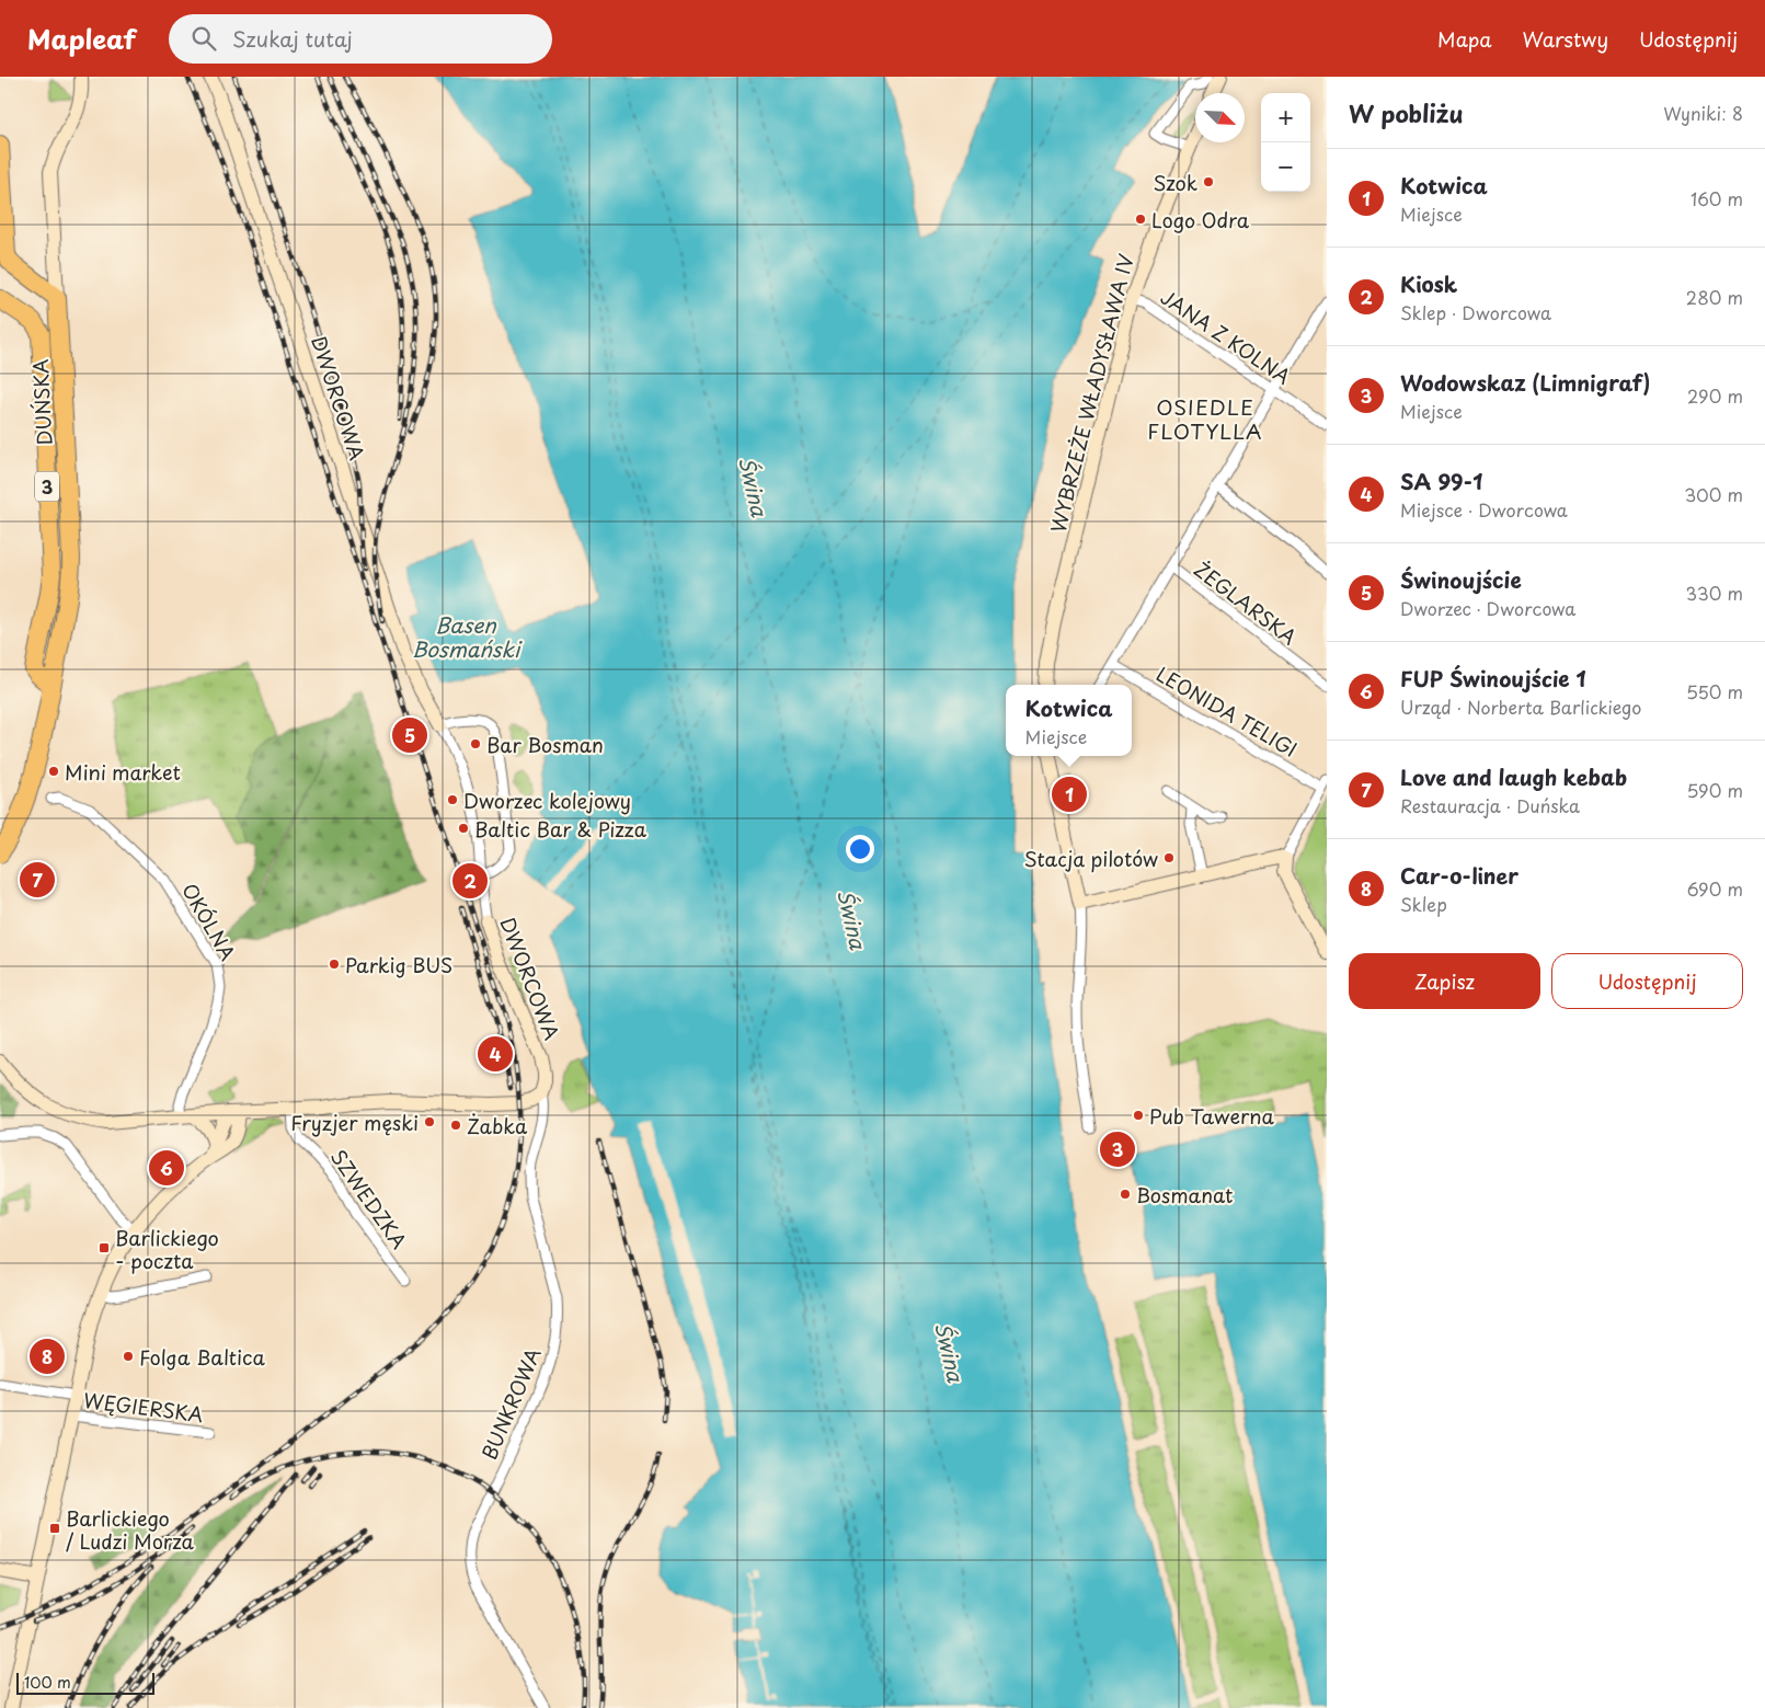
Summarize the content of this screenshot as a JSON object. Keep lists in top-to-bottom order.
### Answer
{
  "streets": {
    "highway": ["DUŃSKA", "3"],
    "street": [
      "JANA Z KOLNA",
      "WYBRZEŻE WŁADYSŁAWA IV",
      "DWORCOWA",
      "ŻEGLARSKA",
      "LEONIDA TELIGI",
      "OKÓLNA",
      "SZWEDZKA",
      "BUNKROWA",
      "WĘGIERSKA"
    ]
  },
  "crossings": [
    ["JANA Z KOLNA", "WYBRZEŻE WŁADYSŁAWA IV"],
    ["DWORCOWA", "BUNKROWA"],
    ["DUŃSKA", "3"]
  ],
  "districts": ["OSIEDLE FLOTYLLA"],
  "water": ["Świna", "Basen Bosmański"],
  "places": {
    "other": [
      "Szok",
      "Logo Odra",
      "Bar Bosman",
      "Mini market",
      "Dworzec kolejowy",
      "Baltic Bar & Pizza",
      "Stacja pilotów",
      "Parkig BUS",
      "Pub Tawerna",
      "Fryzjer męski",
      "Żabka",
      "Bosmanat",
      "Folga Baltica"
    ],
    "transit": ["Barlickiego - poczta", "Barlickiego / Ludzi Morza"]
  },
  "scale_bar": "100 m",
  "north": "bottom right",
  "page": {
    "header": "Mapleaf",
    "search": "Szukaj tutaj",
    "nav": ["Mapa", "Warstwy", "Udostępnij"],
    "heading": ["W pobliżu", "Wyniki: 8"],
    "map_buttons": ["+", "−"],
    "list": [
      {
        "mark": "1",
        "name": "Kotwica",
        "note": "Miejsce",
        "value": "160 m"
      },
      {
        "mark": "2",
        "name": "Kiosk",
        "note": "Sklep · Dworcowa",
        "value": "280 m"
      },
      {
        "mark": "3",
        "name": "Wodowskaz (Limnigraf)",
        "note": "Miejsce",
        "value": "290 m"
      },
      {
        "mark": "4",
        "name": "SA 99-1",
        "note": "Miejsce · Dworcowa",
        "value": "300 m"
      },
      {
        "mark": "5",
        "name": "Świnoujście",
        "note": "Dworzec · Dworcowa",
        "value": "330 m"
      },
      {
        "mark": "6",
        "name": "FUP Świnoujście 1",
        "note": "Urząd · Norberta Barlickiego",
        "value": "550 m"
      },
      {
        "mark": "7",
        "name": "Love and laugh kebab",
        "note": "Restauracja · Duńska",
        "value": "590 m"
      },
      {
        "mark": "8",
        "name": "Car-o-liner",
        "note": "Sklep",
        "value": "690 m"
      }
    ],
    "popup": ["Kotwica", "Miejsce"],
    "pins": [
      "5",
      "1",
      "7",
      "2",
      "4",
      "3",
      "6",
      "8"
    ],
    "buttons": ["Zapisz", "Udostępnij"],
    "scale": "100 m"
  }
}
